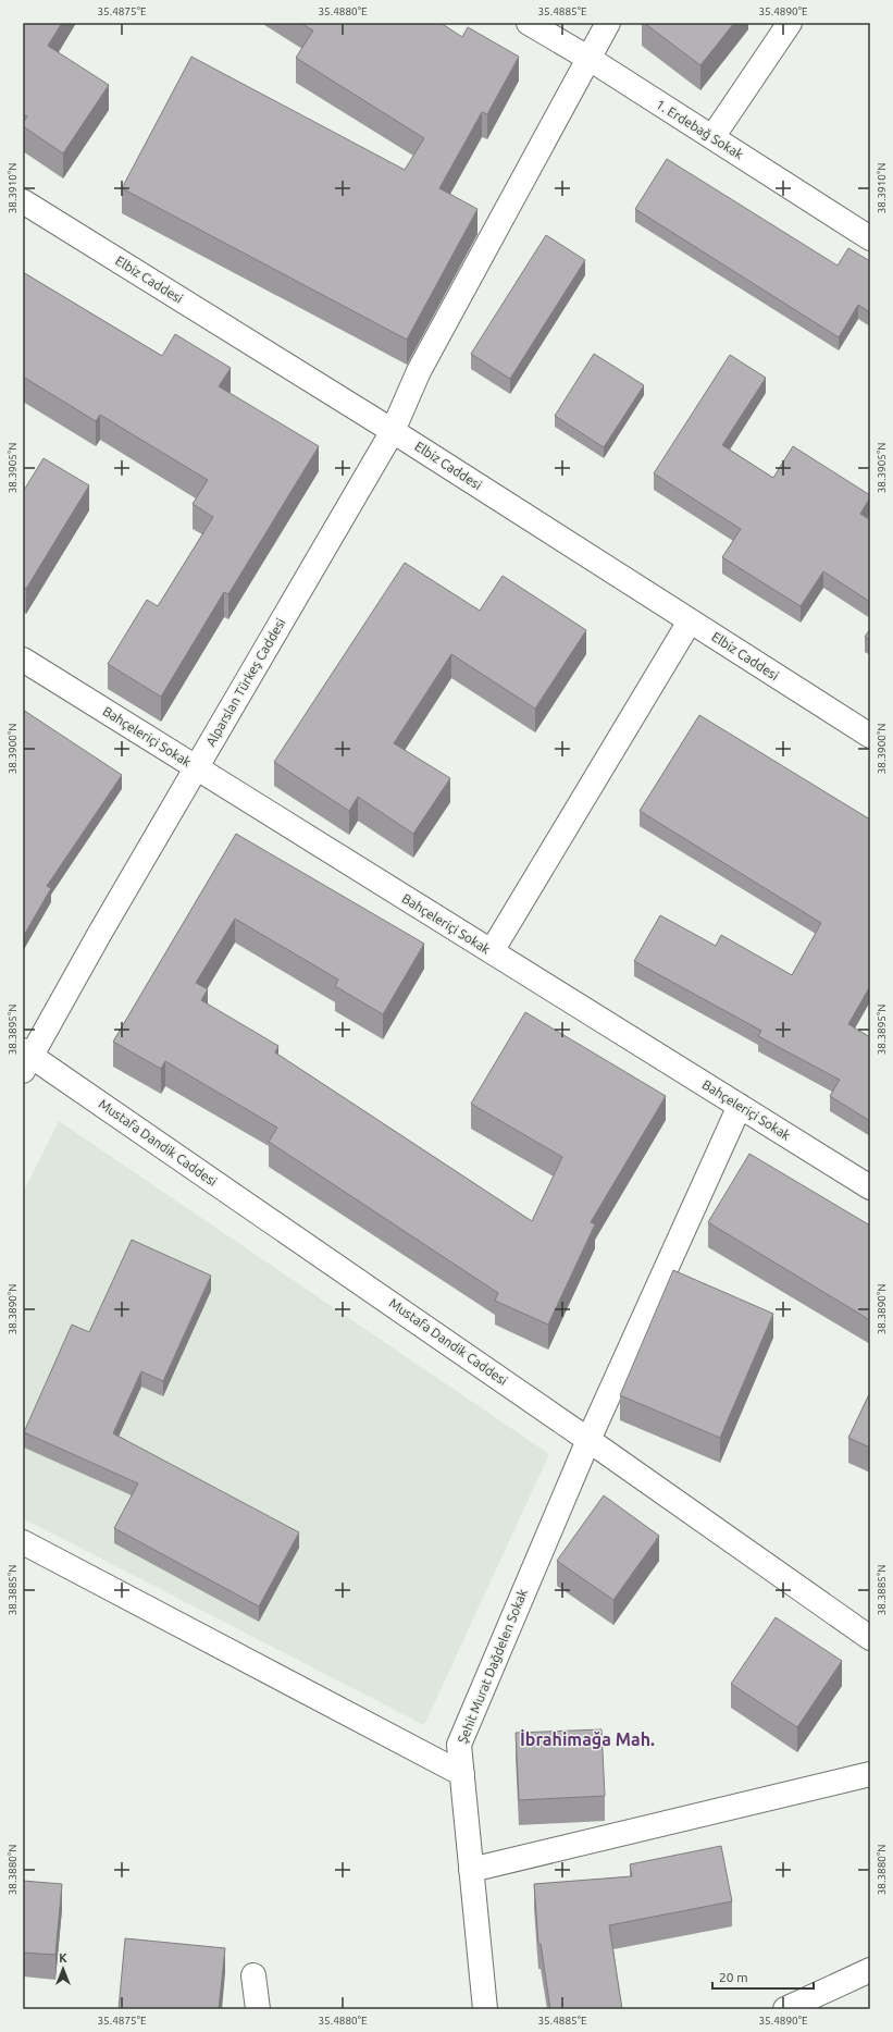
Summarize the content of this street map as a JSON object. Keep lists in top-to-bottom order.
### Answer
{
  "streets": {
    "street": [
      "1. Erdebağ Sokak",
      "Elbiz Caddesi",
      "Alparslan Türkeş Caddesi",
      "Bahçeleriçi Sokak",
      "Mustafa Dandik Caddesi",
      "Şehit Murat Dağdelen Sokak"
    ]
  },
  "crossings": [
    ["1. Erdebağ Sokak", "Alparslan Türkeş Caddesi"],
    ["Elbiz Caddesi", "Alparslan Türkeş Caddesi"],
    ["Alparslan Türkeş Caddesi", "Bahçeleriçi Sokak"],
    ["Alparslan Türkeş Caddesi", "Mustafa Dandik Caddesi"],
    ["Bahçeleriçi Sokak", "Şehit Murat Dağdelen Sokak"],
    ["Mustafa Dandik Caddesi", "Şehit Murat Dağdelen Sokak"]
  ],
  "districts": ["İbrahimağa Mah."],
  "scale_bar": "20 m",
  "north": "top",
  "coordinates": [
    "35.4875°E",
    "35.4880°E",
    "35.4885°E",
    "35.4890°E",
    "38.3910°N",
    "38.3905°N",
    "38.3900°N",
    "38.3895°N",
    "38.3890°N",
    "38.3885°N",
    "38.3880°N"
  ]
}
